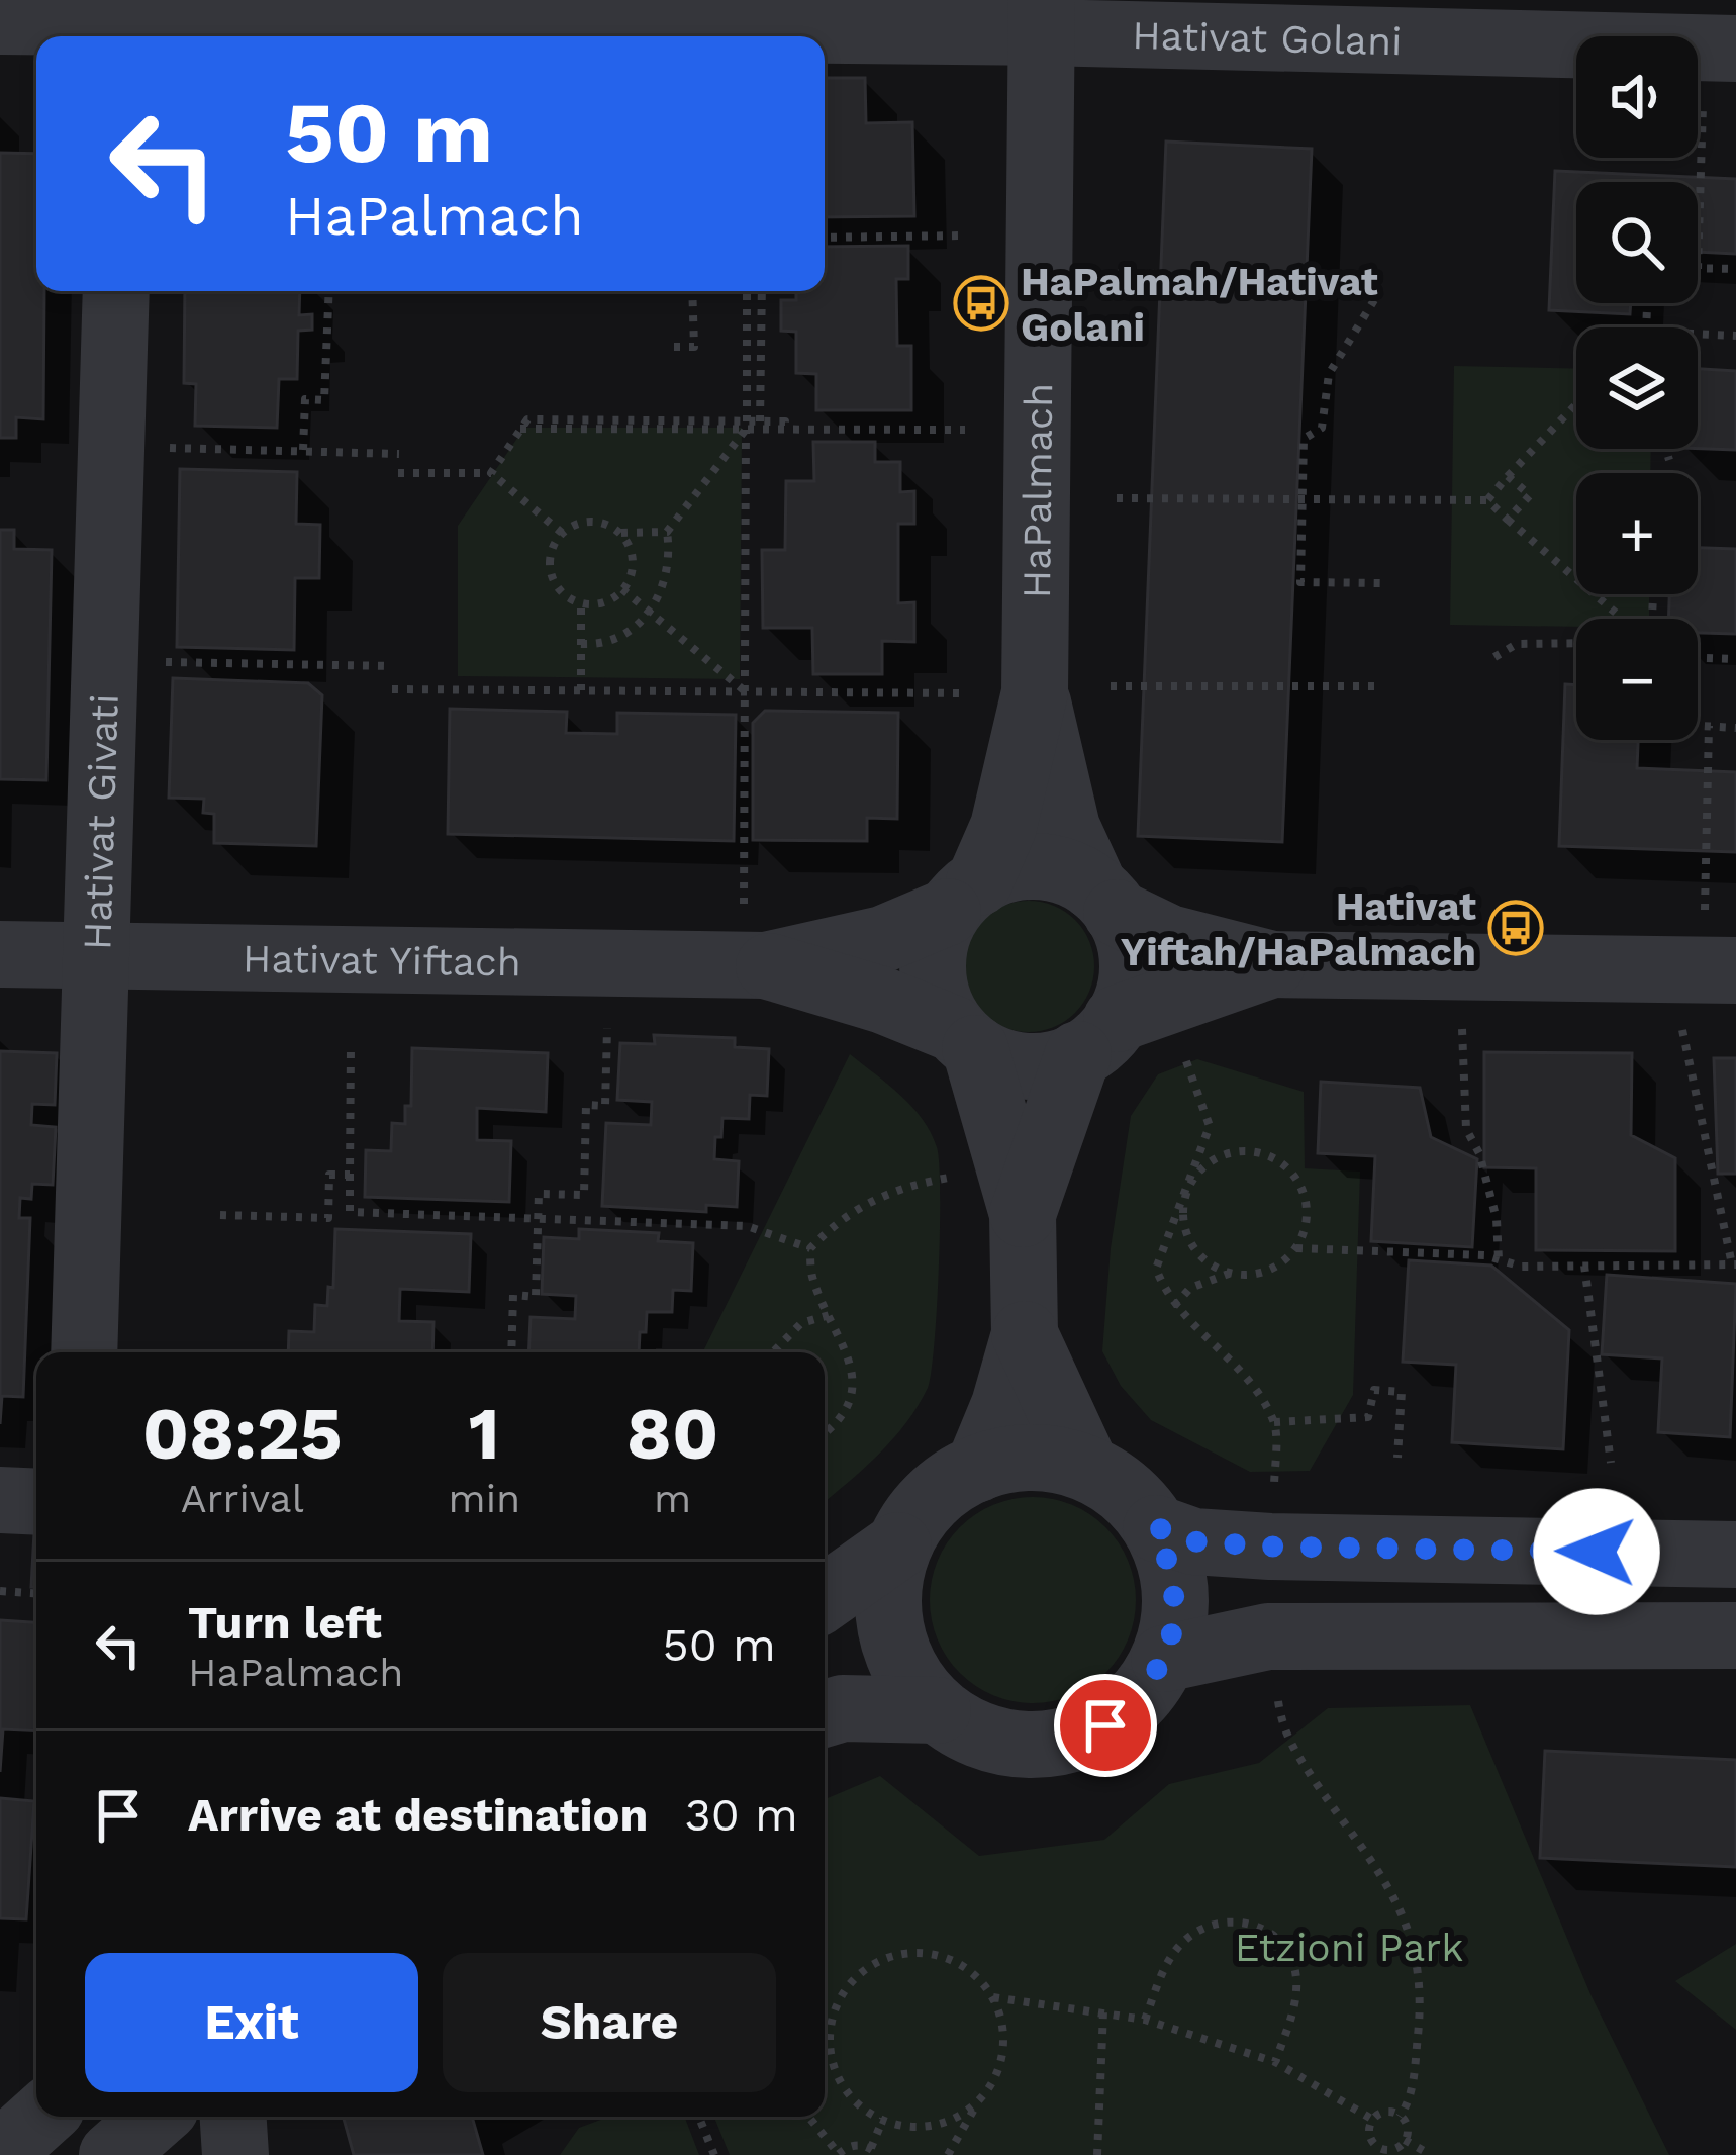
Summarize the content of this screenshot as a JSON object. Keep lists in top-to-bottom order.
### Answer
{
  "streets": {
    "street": [
      "Hativat Golani",
      "HaPalmach",
      "Hativat Givati",
      "Hativat Yiftach"
    ]
  },
  "crossings": [
    ["Hativat Golani", "HaPalmach"],
    ["HaPalmach", "Hativat Yiftach"],
    ["Hativat Givati", "Hativat Yiftach"]
  ],
  "parks": ["Etzioni Park"],
  "places": {
    "bus stop": ["HaPalmah/Hativat Golani", "Hativat Yiftah/HaPalmach"]
  },
  "page": {
    "map_buttons": ["+", "−"],
    "turn": ["50 m", "HaPalmach"],
    "eta": [
      "08:25",
      "Arrival",
      "1",
      "min",
      "80",
      "m"
    ],
    "list": [
      {
        "name": "Turn left",
        "note": "HaPalmach",
        "value": "50 m"
      },
      {
        "name": "Arrive at destination",
        "value": "30 m"
      }
    ],
    "buttons": ["Exit", "Share"]
  }
}
